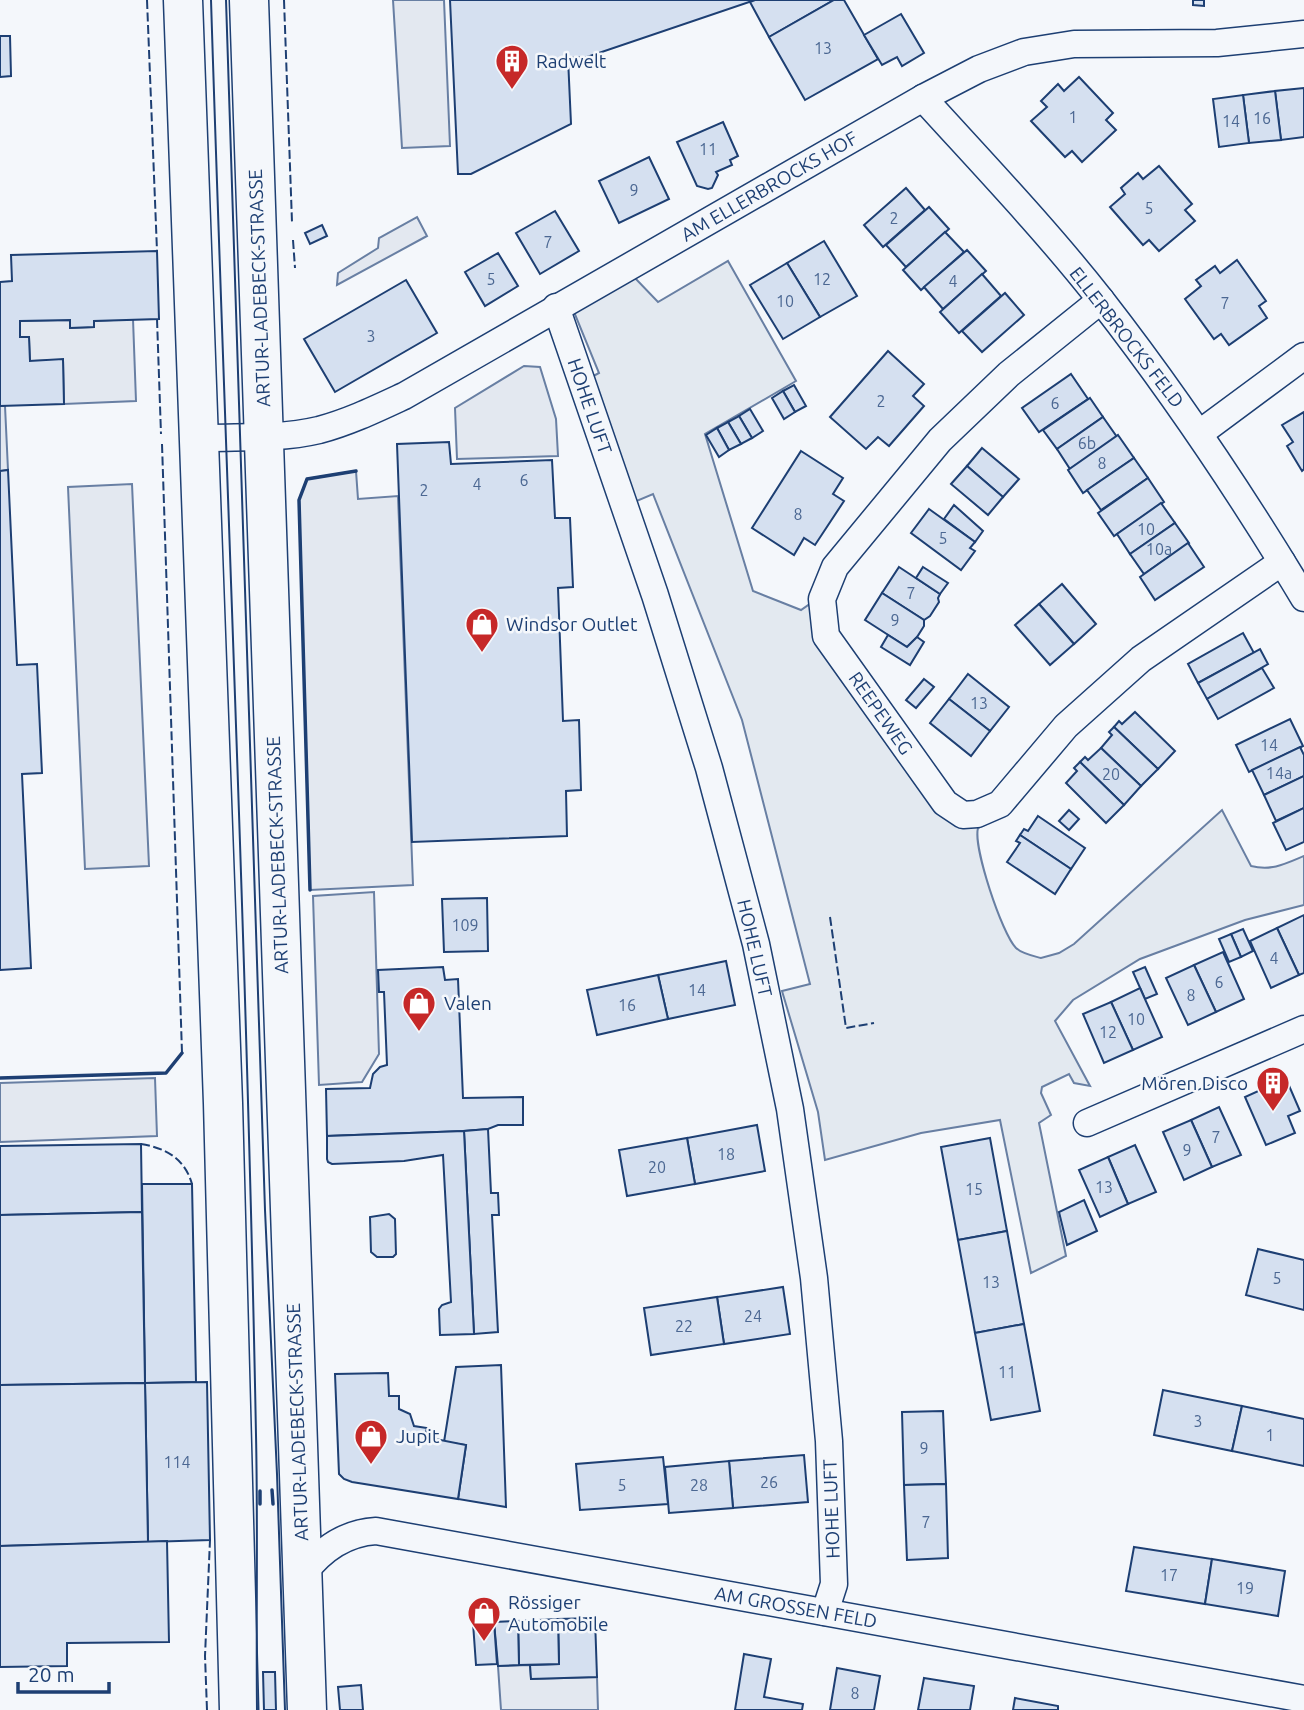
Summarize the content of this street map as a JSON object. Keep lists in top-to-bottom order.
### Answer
{
  "streets": {
    "street": [
      "AM ELLERBROCKS HOF",
      "ARTUR-LADEBECK-STRASSE",
      "ELLERBROCKS FELD",
      "HOHE LUFT",
      "REEPEWEG",
      "AM GROSSEN FELD"
    ]
  },
  "crossings": [
    ["AM ELLERBROCKS HOF", "ARTUR-LADEBECK-STRASSE"],
    ["AM ELLERBROCKS HOF", "ELLERBROCKS FELD"],
    ["AM ELLERBROCKS HOF", "HOHE LUFT"],
    ["ARTUR-LADEBECK-STRASSE", "AM GROSSEN FELD"],
    ["ELLERBROCKS FELD", "REEPEWEG"],
    ["HOHE LUFT", "AM GROSSEN FELD"]
  ],
  "places": {
    "building": ["Radwelt", "Mören Disco"],
    "shop": [
      "Windsor Outlet",
      "Valen",
      "Jupit",
      "Rössiger Automobile"
    ]
  },
  "house_numbers": [
    "13",
    "1",
    "16",
    "14",
    "11",
    "9",
    "5",
    "2",
    "7",
    "5",
    "12",
    "4",
    "10",
    "7",
    "3",
    "2",
    "6",
    "6b",
    "8",
    "6",
    "4",
    "2",
    "8",
    "10",
    "5",
    "10a",
    "7",
    "9",
    "13",
    "14",
    "14a",
    "20",
    "109",
    "4",
    "6",
    "14",
    "8",
    "16",
    "10",
    "12",
    "7",
    "9",
    "18",
    "20",
    "13",
    "15",
    "5",
    "13",
    "24",
    "22",
    "11",
    "3",
    "1",
    "9",
    "114",
    "26",
    "5",
    "28",
    "7",
    "17",
    "19",
    "8"
  ],
  "scale_bar": "20 m"
}
